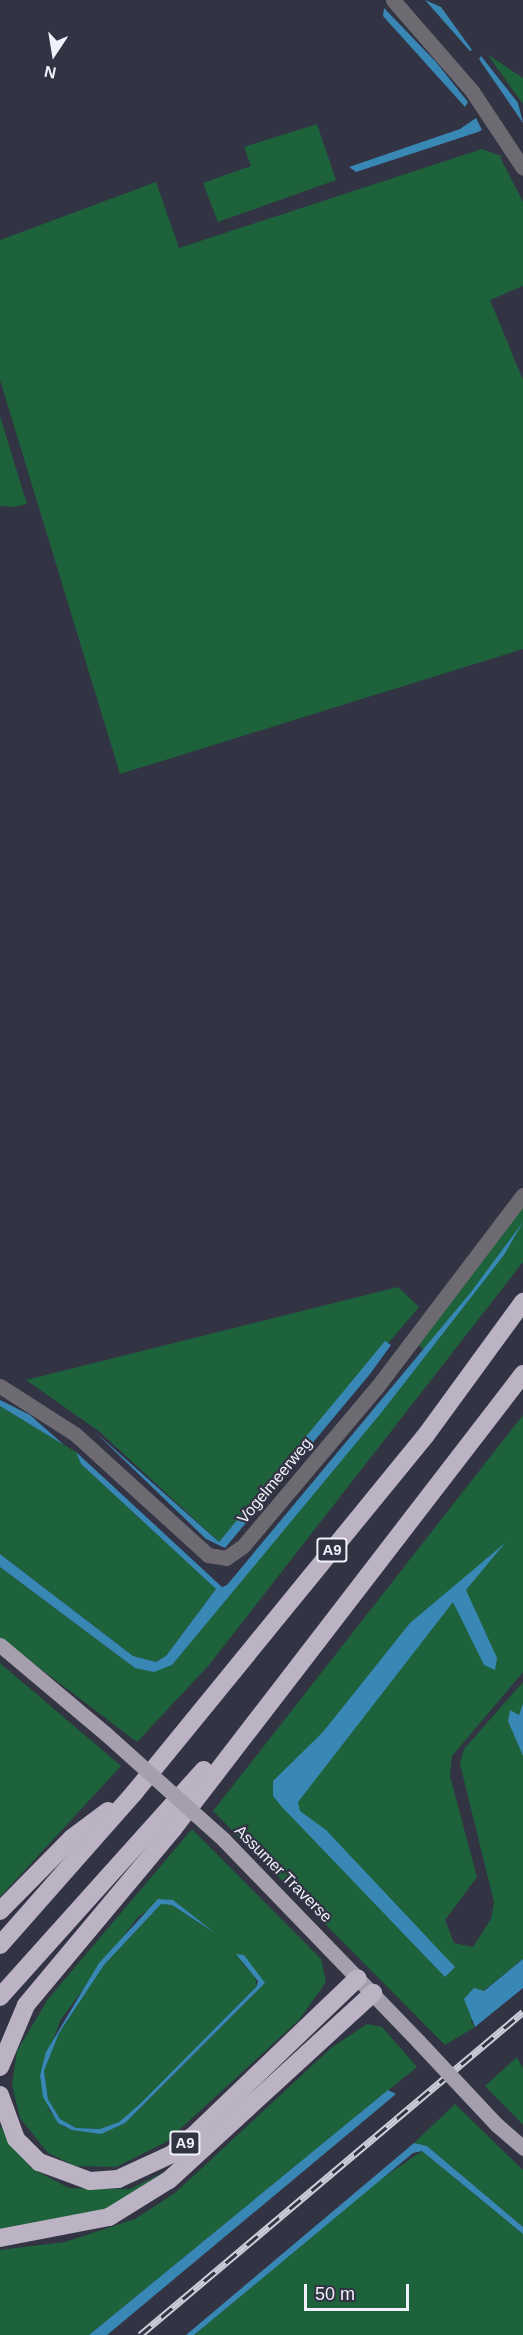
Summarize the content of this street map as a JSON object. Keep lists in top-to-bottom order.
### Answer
{
  "streets": {
    "highway": ["A9"],
    "main road": ["Assumer Traverse"],
    "street": ["Vogelmeerweg"]
  },
  "crossings": [
    ["A9", "Assumer Traverse"]
  ],
  "scale_bar": "50 m",
  "north": "bottom"
}
